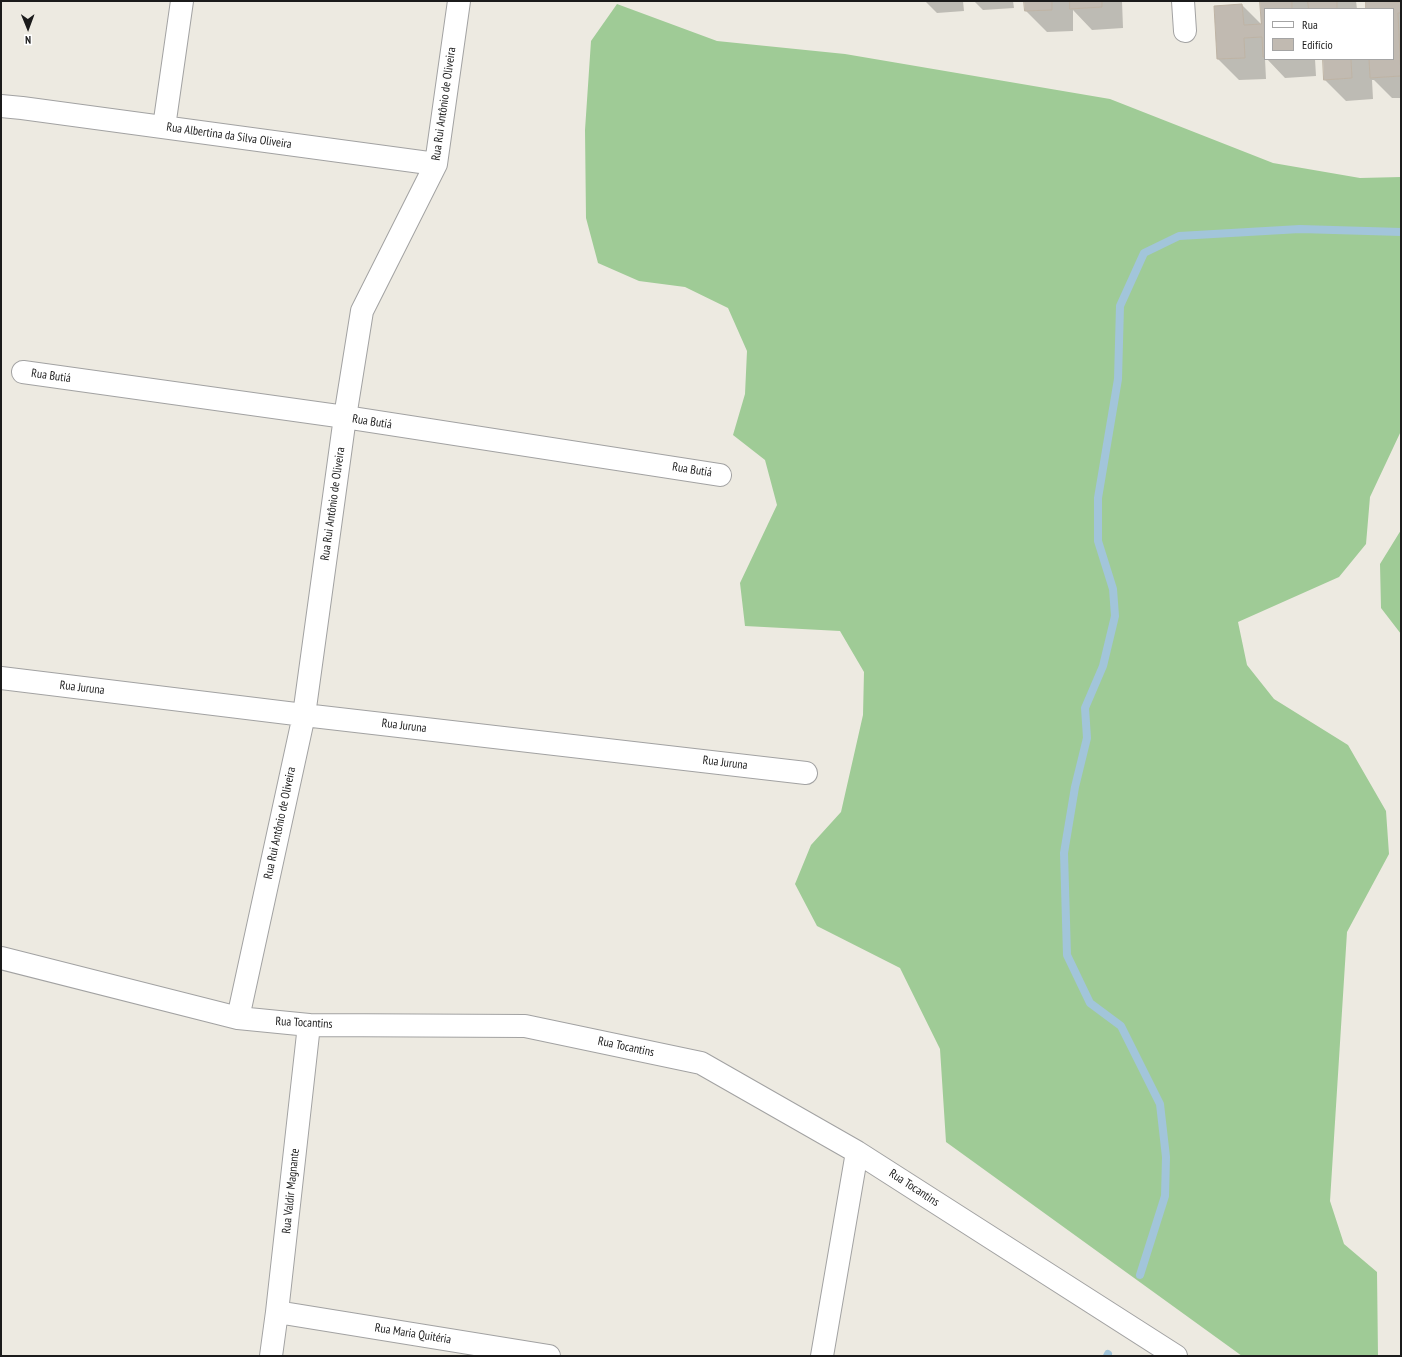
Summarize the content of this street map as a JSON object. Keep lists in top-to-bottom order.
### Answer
{
  "streets": {
    "street": [
      "Rua Rui Antônio de Oliveira",
      "Rua Albertina da Silva Oliveira",
      "Rua Butiá",
      "Rua Juruna",
      "Rua Tocantins",
      "Rua Valdir Magnante",
      "Rua Maria Quitéria"
    ]
  },
  "crossings": [
    ["Rua Rui Antônio de Oliveira", "Rua Albertina da Silva Oliveira"],
    ["Rua Rui Antônio de Oliveira", "Rua Butiá"],
    ["Rua Rui Antônio de Oliveira", "Rua Juruna"],
    ["Rua Rui Antônio de Oliveira", "Rua Tocantins"],
    ["Rua Tocantins", "Rua Valdir Magnante"],
    ["Rua Valdir Magnante", "Rua Maria Quitéria"]
  ],
  "legend": ["Rua", "Edifício"],
  "north": "bottom"
}
